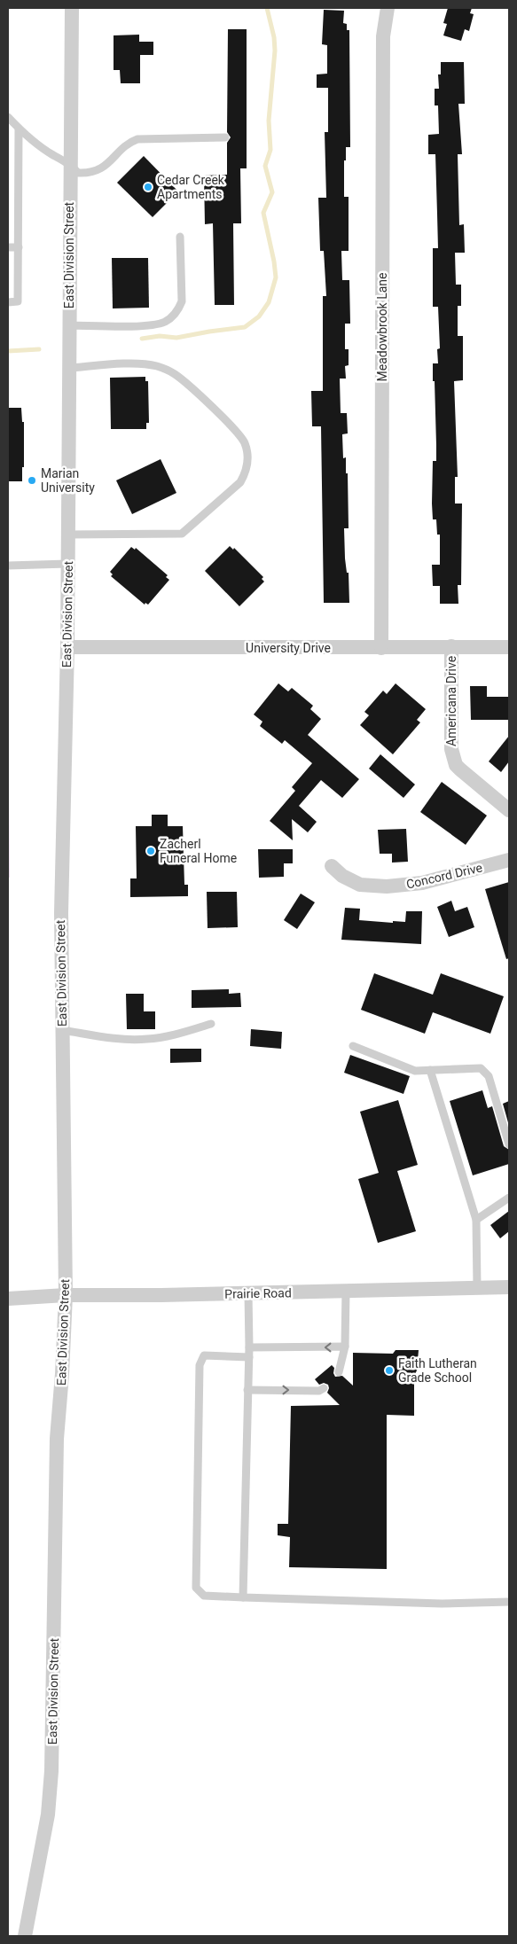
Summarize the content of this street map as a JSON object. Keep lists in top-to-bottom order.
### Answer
{
  "streets": {
    "street": [
      "East Division Street",
      "Meadowbrook Lane",
      "University Drive",
      "Americana Drive",
      "Concord Drive",
      "Prairie Road"
    ]
  },
  "crossings": [
    ["East Division Street", "University Drive"],
    ["East Division Street", "Prairie Road"],
    ["Meadowbrook Lane", "University Drive"],
    ["University Drive", "Americana Drive"]
  ],
  "places": [
    "Cedar Creek Apartments",
    "Marian University",
    "Zacherl Funeral Home",
    "Faith Lutheran Grade School"
  ]
}
